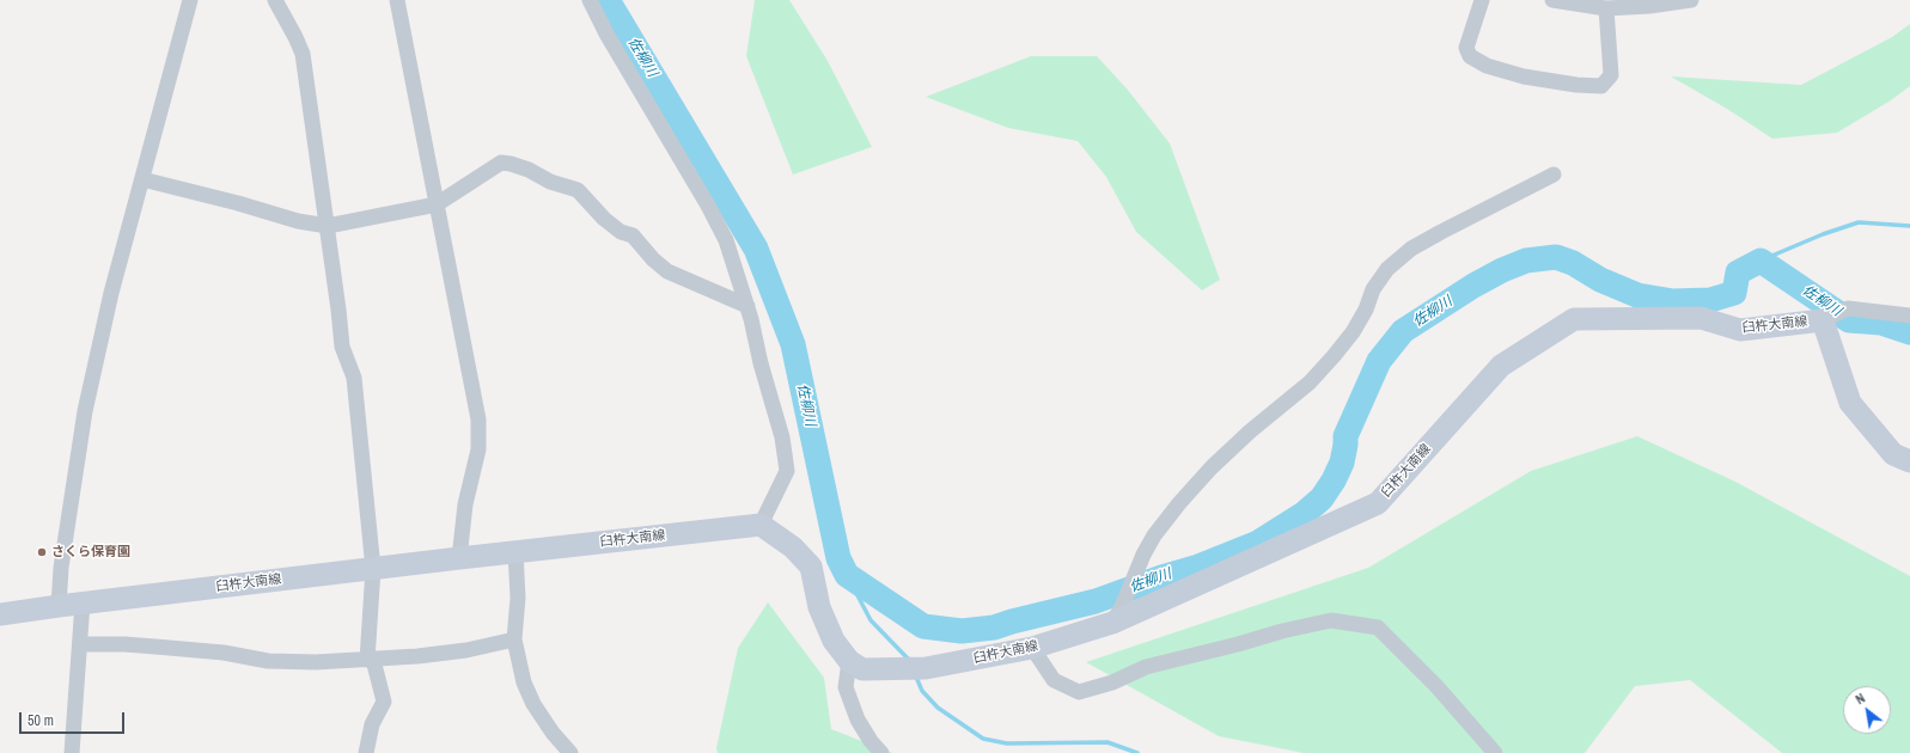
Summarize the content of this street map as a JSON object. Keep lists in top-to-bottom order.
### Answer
{
  "streets": {
    "main road": ["臼杵大南線"]
  },
  "water": ["佐柳川"],
  "places": ["さくら保育園"],
  "scale_bar": "50 m",
  "north": "top left"
}
